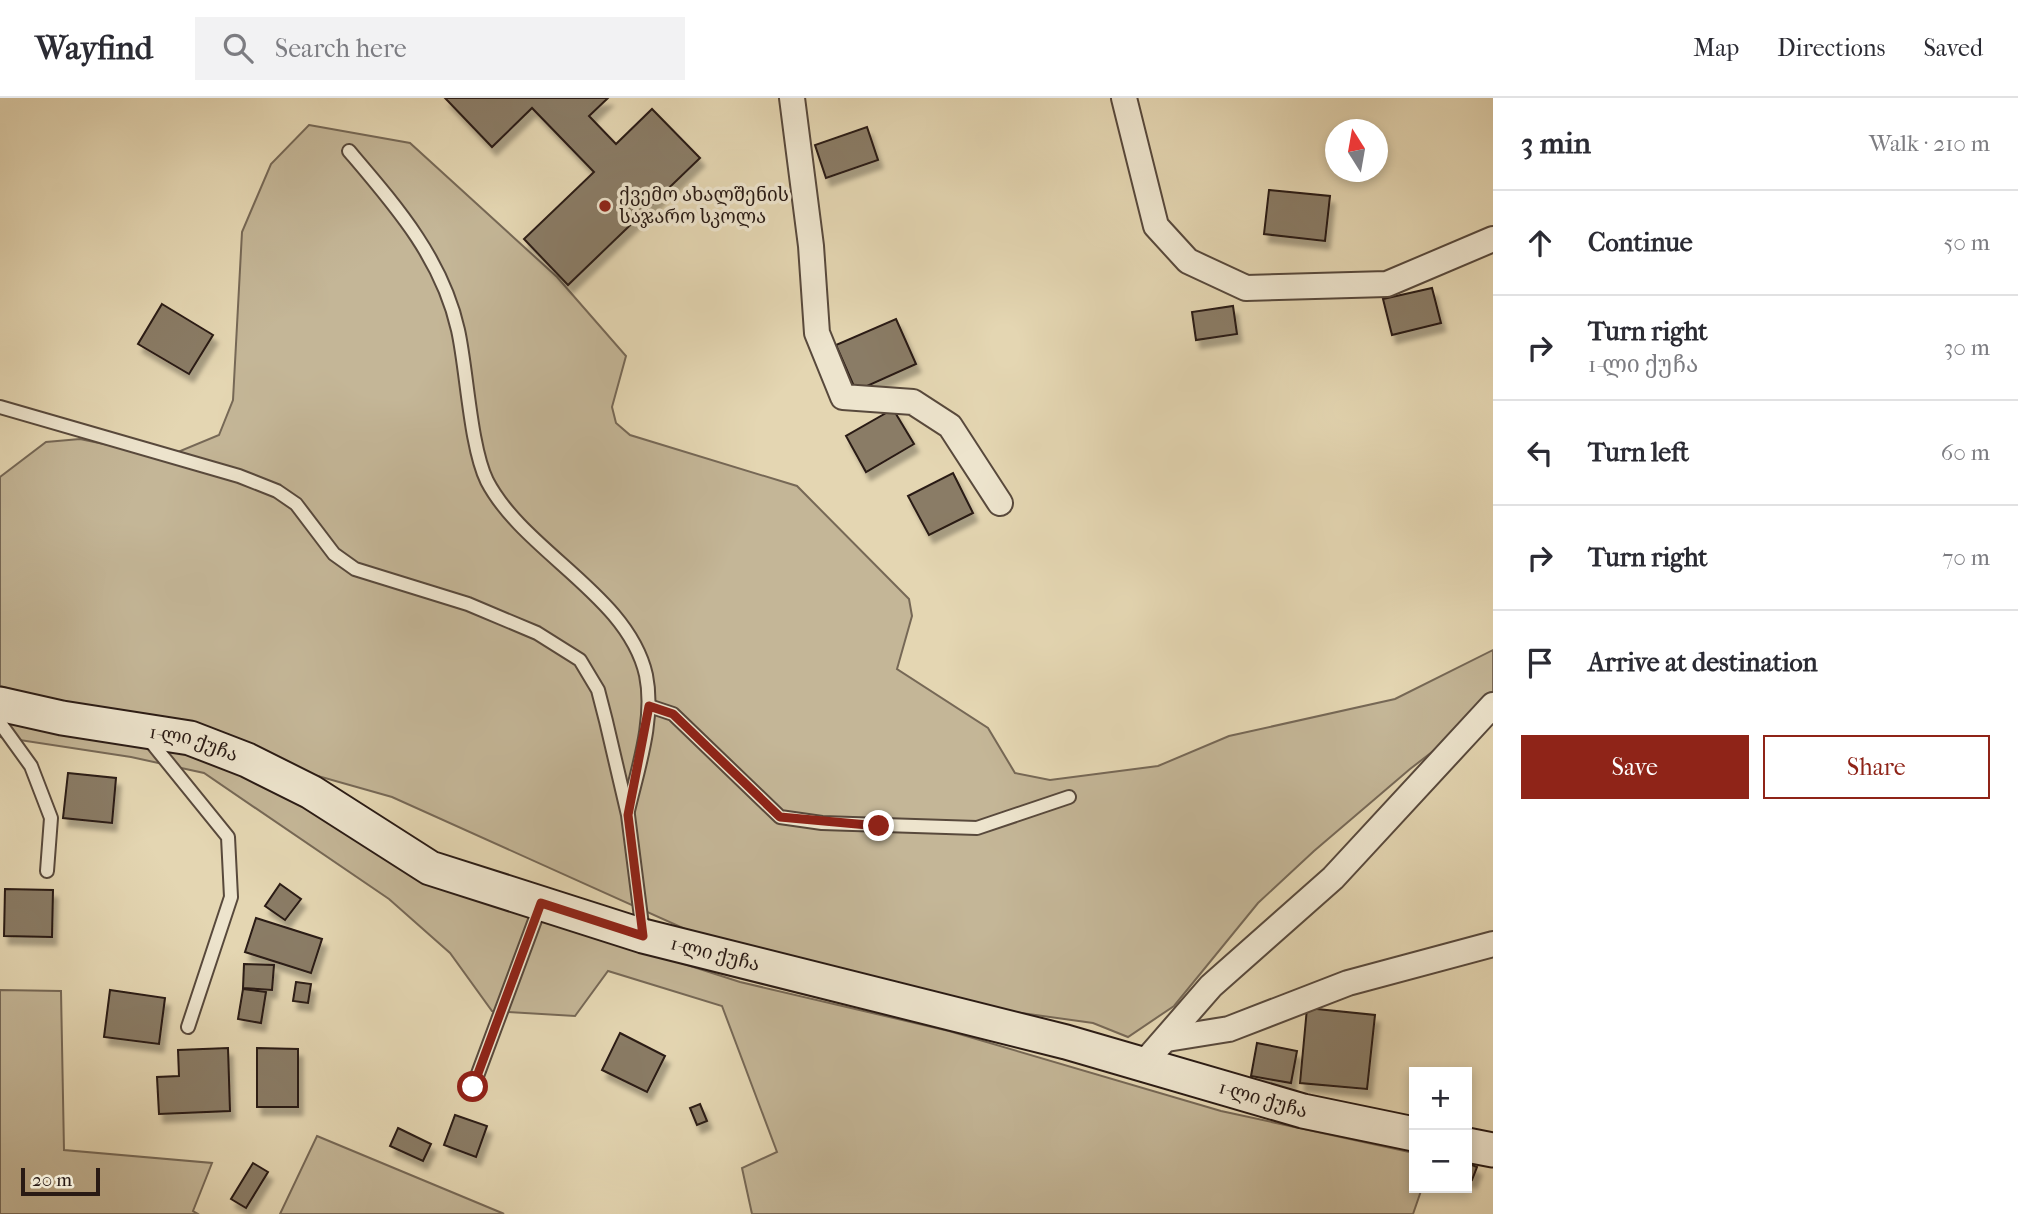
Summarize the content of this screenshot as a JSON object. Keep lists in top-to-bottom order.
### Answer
{
  "streets": {
    "street": ["1-ლი ქუჩა"]
  },
  "places": ["ქვემო ახალშენის საჯარო სკოლა"],
  "scale_bar": "20 m",
  "north": "top",
  "page": {
    "header": "Wayfind",
    "search": "Search here",
    "nav": ["Map", "Directions", "Saved"],
    "heading": ["3 min", "Walk · 210 m"],
    "list": [
      ["Continue", "50 m"],
      ["Turn right", "1-ლი ქუჩა", "30 m"],
      ["Turn left", "60 m"],
      ["Turn right", "70 m"],
      "Arrive at destination"
    ],
    "buttons": ["Save", "Share"],
    "map_buttons": ["+", "−"],
    "scale": "20 m"
  }
}
